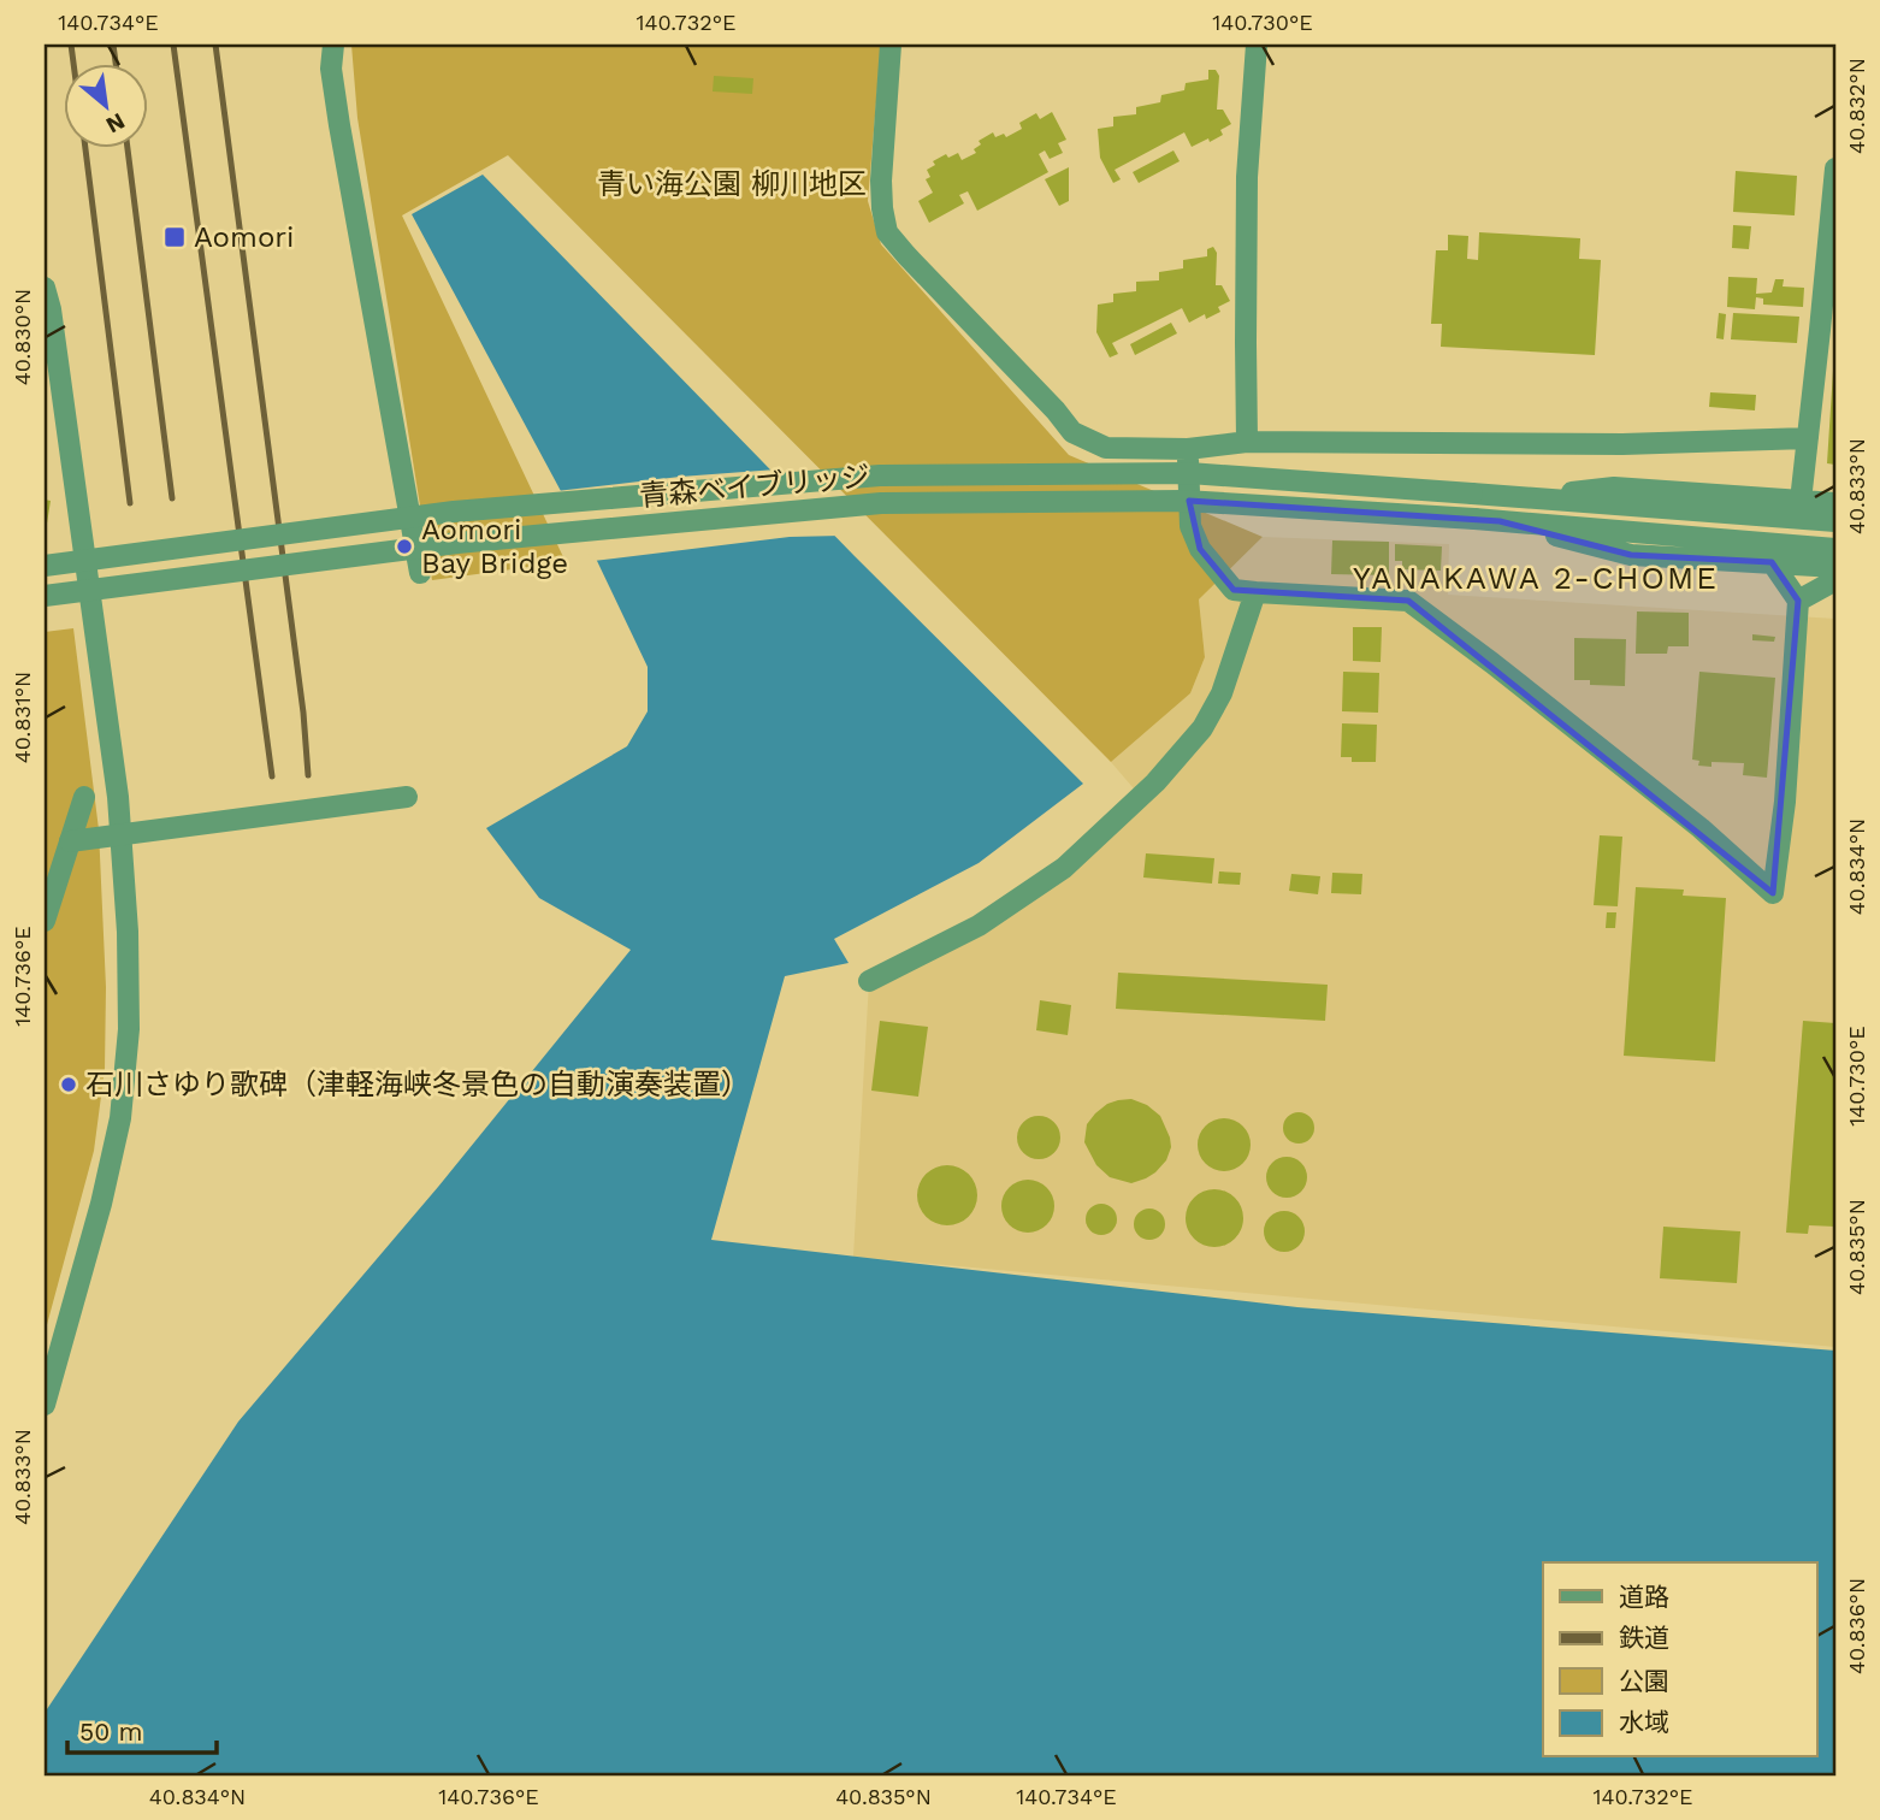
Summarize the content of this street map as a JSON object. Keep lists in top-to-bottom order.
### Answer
{
  "streets": {
    "street": ["青森ベイブリッジ"]
  },
  "districts": ["YANAKAWA 2-CHOME"],
  "parks": ["青い海公園 柳川地区"],
  "places": {
    "transit": ["Aomori"],
    "other": ["Aomori Bay Bridge", "石川さゆり歌碑（津軽海峡冬景色の自動演奏装置）"]
  },
  "legend": [
    "道路",
    "鉄道",
    "公園",
    "水域"
  ],
  "scale_bar": "50 m",
  "north": "bottom right",
  "coordinates": [
    "140.734°E",
    "140.732°E",
    "140.730°E",
    "40.832°N",
    "40.830°N",
    "40.833°N",
    "40.831°N",
    "40.834°N",
    "140.736°E",
    "40.835°N",
    "40.836°N"
  ]
}
